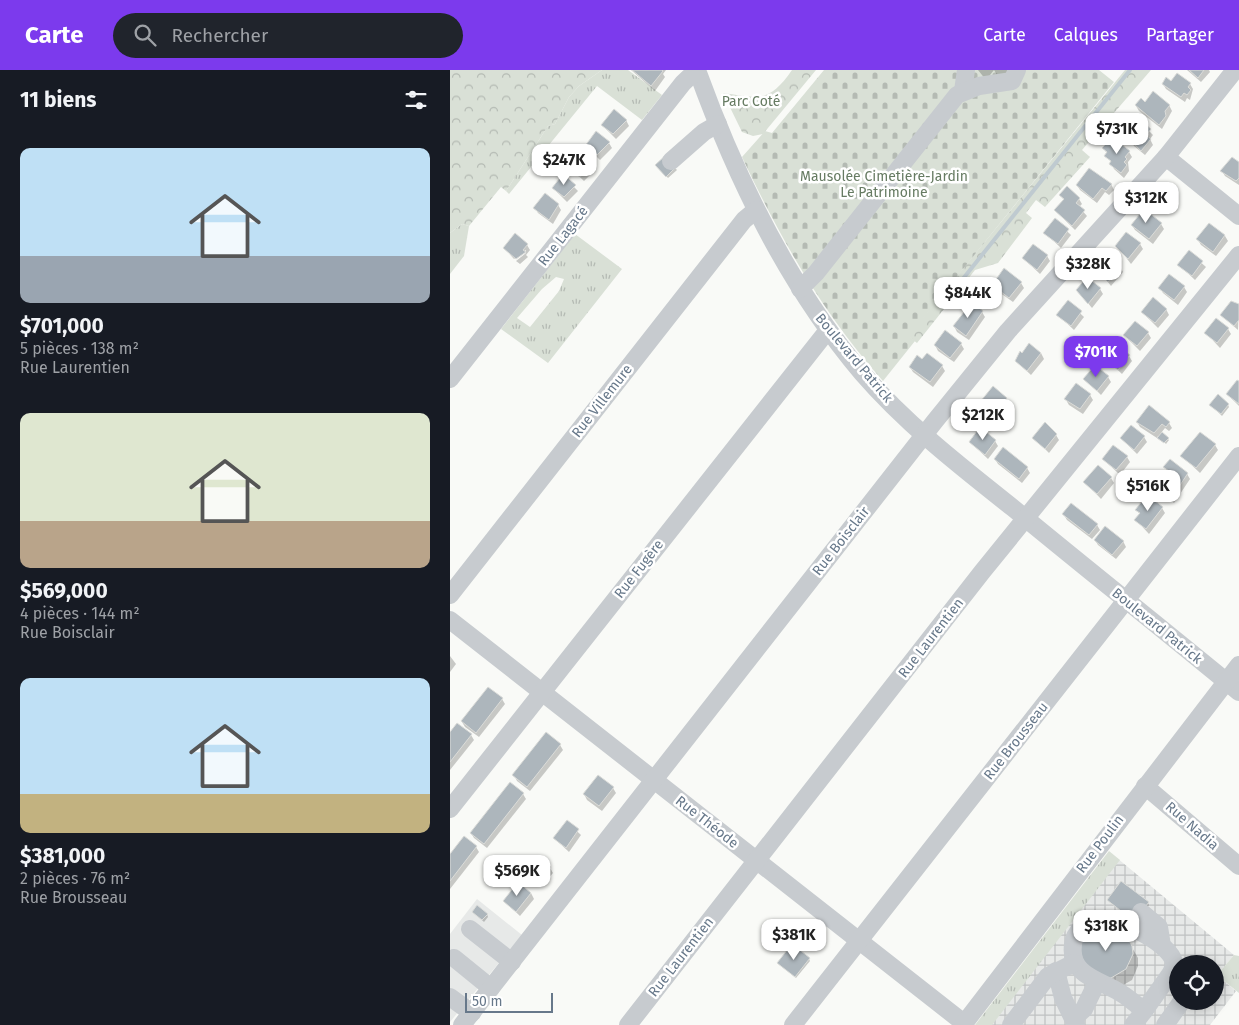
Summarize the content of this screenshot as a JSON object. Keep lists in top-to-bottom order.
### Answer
{
  "streets": {
    "street": [
      "Rue Lagacé",
      "Boulevard Patrick",
      "Rue Villemure",
      "Rue Boisclair",
      "Rue Fugère",
      "Rue Laurentien",
      "Rue Brousseau",
      "Rue Théode",
      "Rue Nadia",
      "Rue Poulin"
    ]
  },
  "crossings": [
    ["Rue Lagacé", "Boulevard Patrick"],
    ["Boulevard Patrick", "Rue Villemure"],
    ["Boulevard Patrick", "Rue Boisclair"],
    ["Boulevard Patrick", "Rue Fugère"],
    ["Boulevard Patrick", "Rue Laurentien"],
    ["Boulevard Patrick", "Rue Brousseau"],
    ["Boulevard Patrick", "Rue Poulin"],
    ["Rue Boisclair", "Rue Théode"],
    ["Rue Fugère", "Rue Théode"],
    ["Rue Laurentien", "Rue Théode"],
    ["Rue Brousseau", "Rue Théode"],
    ["Rue Théode", "Rue Poulin"],
    ["Rue Nadia", "Rue Poulin"]
  ],
  "parks": ["Parc Coté", "Mausolée Cimetière-Jardin Le Patrimoine"],
  "scale_bar": "50 m",
  "page": {
    "header": "Carte",
    "search": "Rechercher",
    "nav": ["Carte", "Calques", "Partager"],
    "heading": "11 biens",
    "price": [
      "$731K",
      "$247K",
      "$312K",
      "$328K",
      "$844K",
      "$701K",
      "$212K",
      "$516K",
      "$569K",
      "$318K",
      "$381K"
    ],
    "list": [
      {
        "name": "$701,000",
        "note": "5 pièces · 138 m² · Rue Laurentien"
      },
      {
        "name": "$569,000",
        "note": "4 pièces · 144 m² · Rue Boisclair"
      },
      {
        "name": "$381,000",
        "note": "2 pièces · 76 m² · Rue Brousseau"
      }
    ],
    "scale": "50 m"
  }
}
